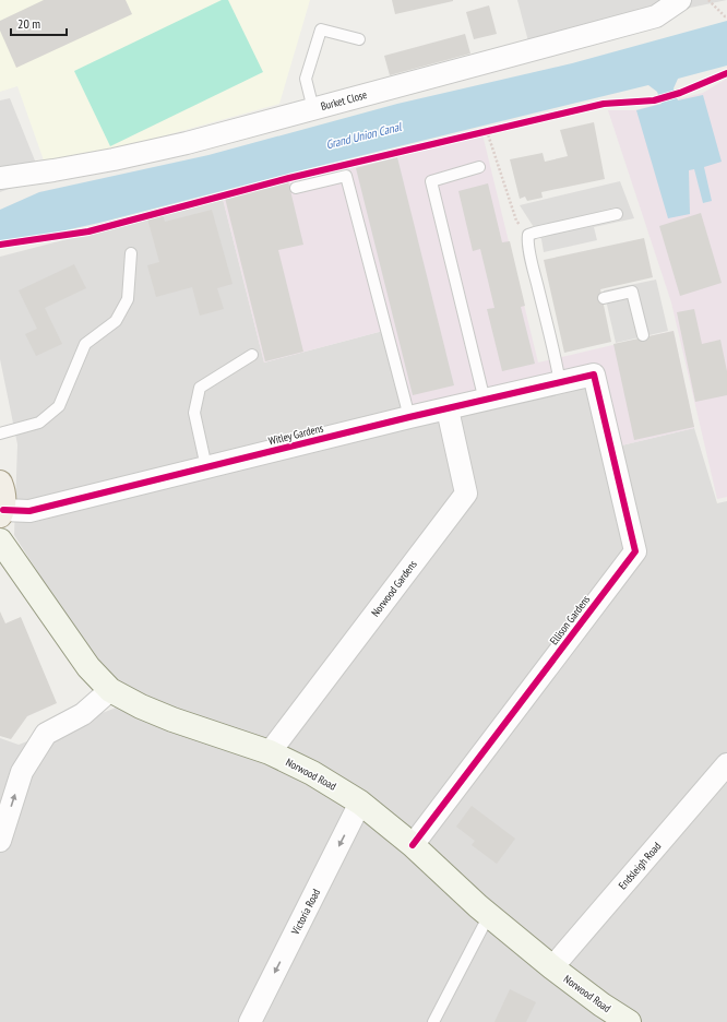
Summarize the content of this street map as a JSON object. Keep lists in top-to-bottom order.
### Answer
{
  "streets": {
    "street": [
      "Burket Close",
      "Witley Gardens",
      "Norwood Gardens",
      "Ellison Gardens",
      "Norwood Road",
      "Endsleigh Road",
      "Victoria Road"
    ]
  },
  "crossings": [
    ["Witley Gardens", "Norwood Gardens"],
    ["Witley Gardens", "Ellison Gardens"],
    ["Norwood Gardens", "Norwood Road"],
    ["Ellison Gardens", "Norwood Road"],
    ["Norwood Road", "Endsleigh Road"],
    ["Norwood Road", "Victoria Road"]
  ],
  "one_way": ["Victoria Road"],
  "water": ["Grand Union Canal"],
  "scale_bar": "20 m"
}
